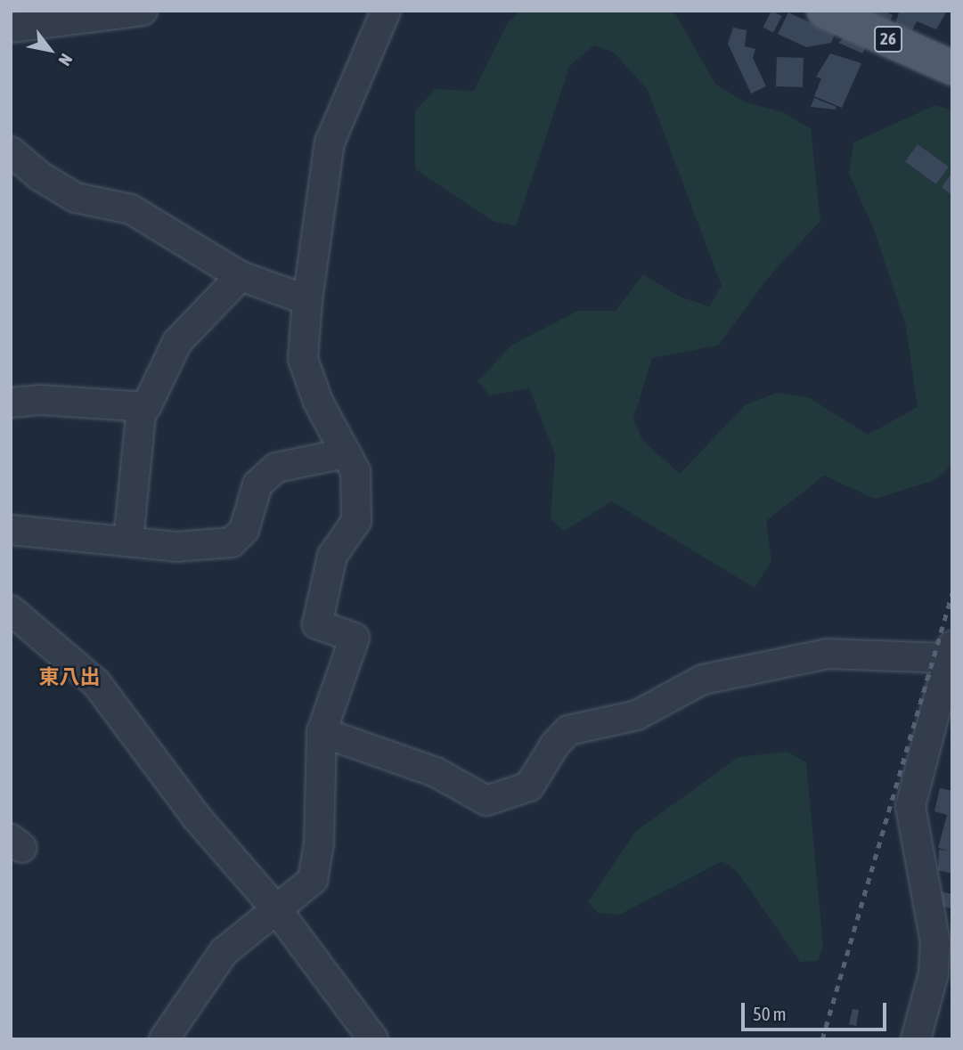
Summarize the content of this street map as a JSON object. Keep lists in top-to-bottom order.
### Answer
{
  "streets": {
    "main road": ["26"]
  },
  "districts": ["東八出"],
  "scale_bar": "50 m",
  "north": "bottom right"
}
